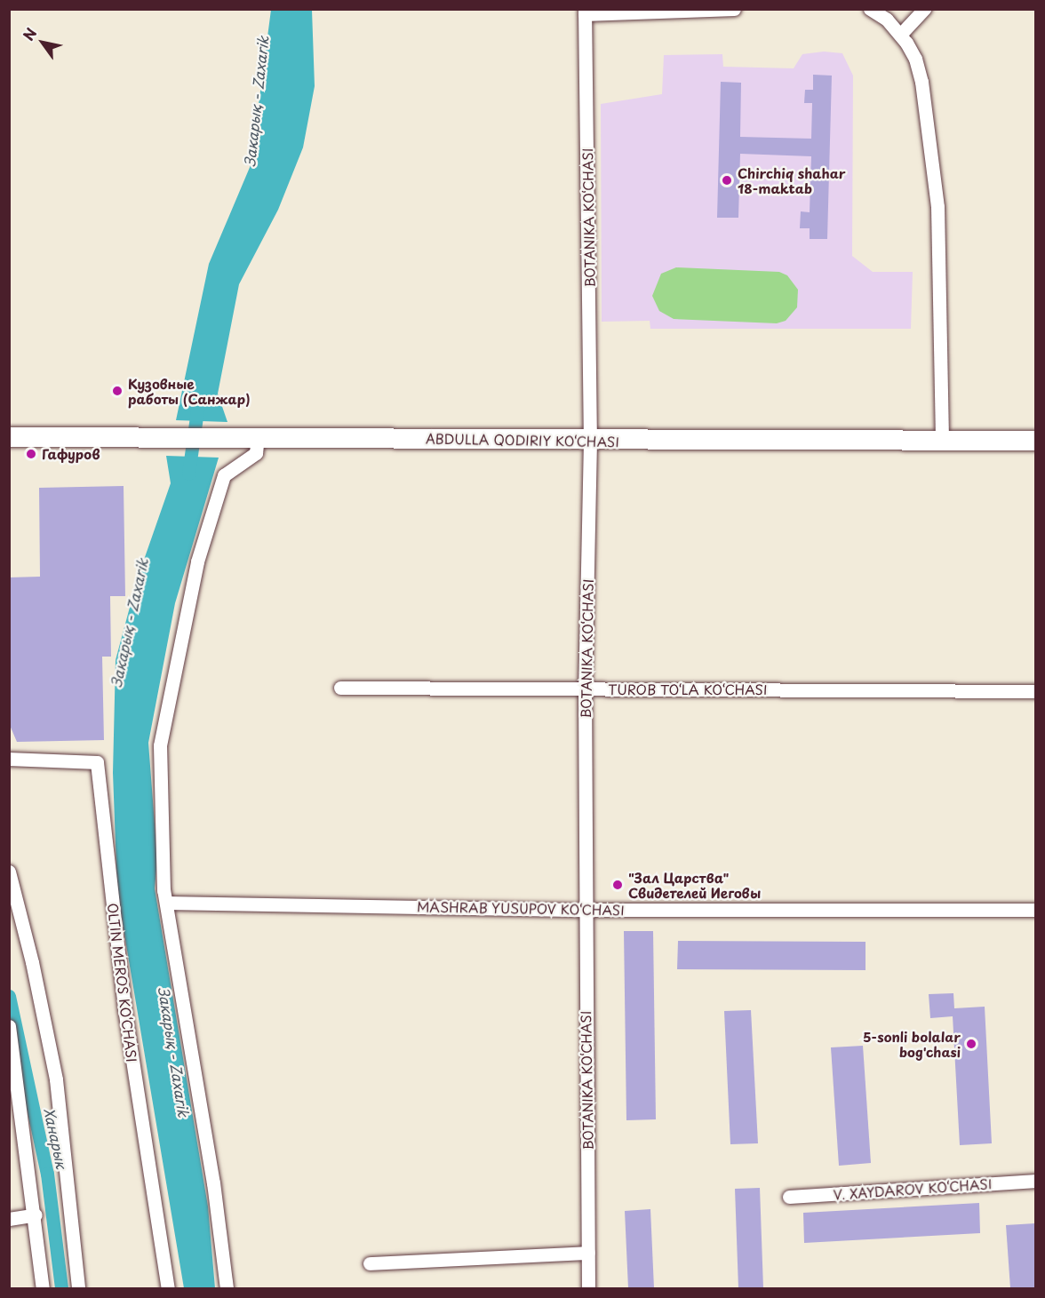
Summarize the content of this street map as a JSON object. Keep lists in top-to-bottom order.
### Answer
{
  "streets": {
    "main road": ["ABDULLA QODIRIY KO‘CHASI"],
    "street": [
      "BOTANIKA KO‘CHASI",
      "TUROB TO‘LA KO‘CHASI",
      "MASHRAB YUSUPOV KO‘CHASI",
      "OLTIN MEROS KO‘CHASI",
      "V. XAYDAROV KO‘CHASI"
    ]
  },
  "crossings": [
    ["BOTANIKA KO‘CHASI", "ABDULLA QODIRIY KO‘CHASI"],
    ["BOTANIKA KO‘CHASI", "TUROB TO‘LA KO‘CHASI"],
    ["BOTANIKA KO‘CHASI", "MASHRAB YUSUPOV KO‘CHASI"]
  ],
  "water": ["Закарық - Zaxarik", "Ханарык"],
  "places": [
    "Chirchiq shahar 18-maktab",
    "Кузовные работы (Санжар)",
    "Гафуров",
    "\"Зал Царства\" Свидетелей Иеговы",
    "5-sonli bolalar bog'chasi"
  ],
  "north": "top left"
}
